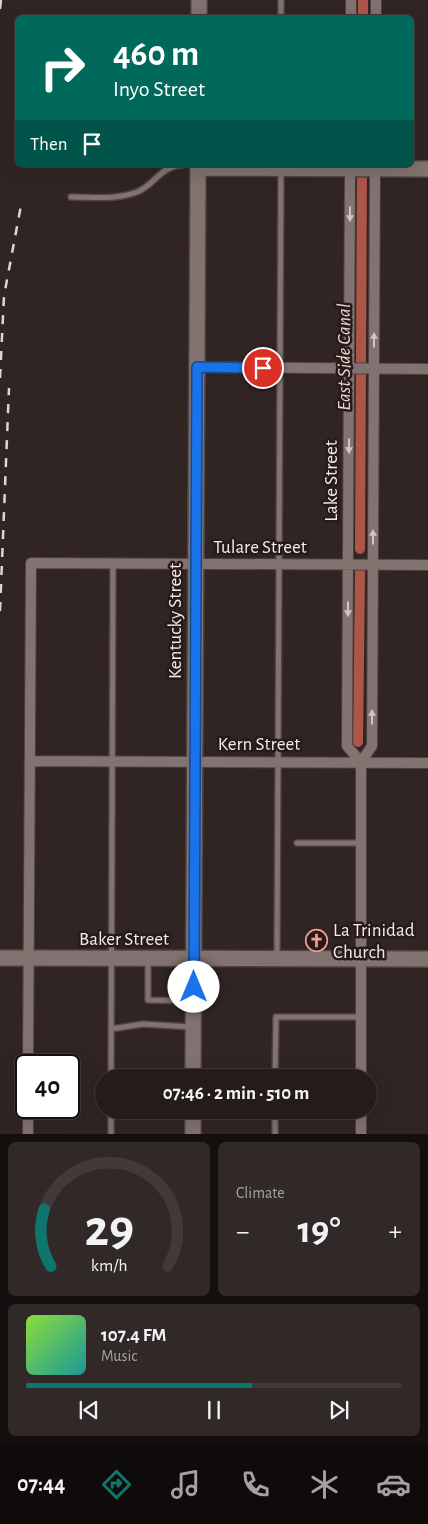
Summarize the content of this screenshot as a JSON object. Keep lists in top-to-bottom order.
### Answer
{
  "streets": {
    "street": [
      "Lake Street",
      "Tulare Street",
      "Kentucky Street",
      "Kern Street",
      "Baker Street"
    ]
  },
  "crossings": [
    ["Lake Street", "Tulare Street"],
    ["Lake Street", "Kern Street"],
    ["Tulare Street", "Kentucky Street"],
    ["Tulare Street", "Kern Street"],
    ["Kentucky Street", "Kern Street"],
    ["Kentucky Street", "Baker Street"]
  ],
  "water": ["East Side Canal"],
  "places": {
    "church": ["La Trinidad Church"]
  },
  "page": {
    "turn": ["460 m", "Inyo Street"],
    "then": "Then",
    "limit": "40",
    "trip": "07:46 · 2 min · 510 m",
    "tile": "Climate",
    "heat": ["−", "19°", "+"],
    "song": ["107.4 FM", "Music"],
    "tabs": "07:44",
    "gauge": ["29", "km/h"]
  }
}
